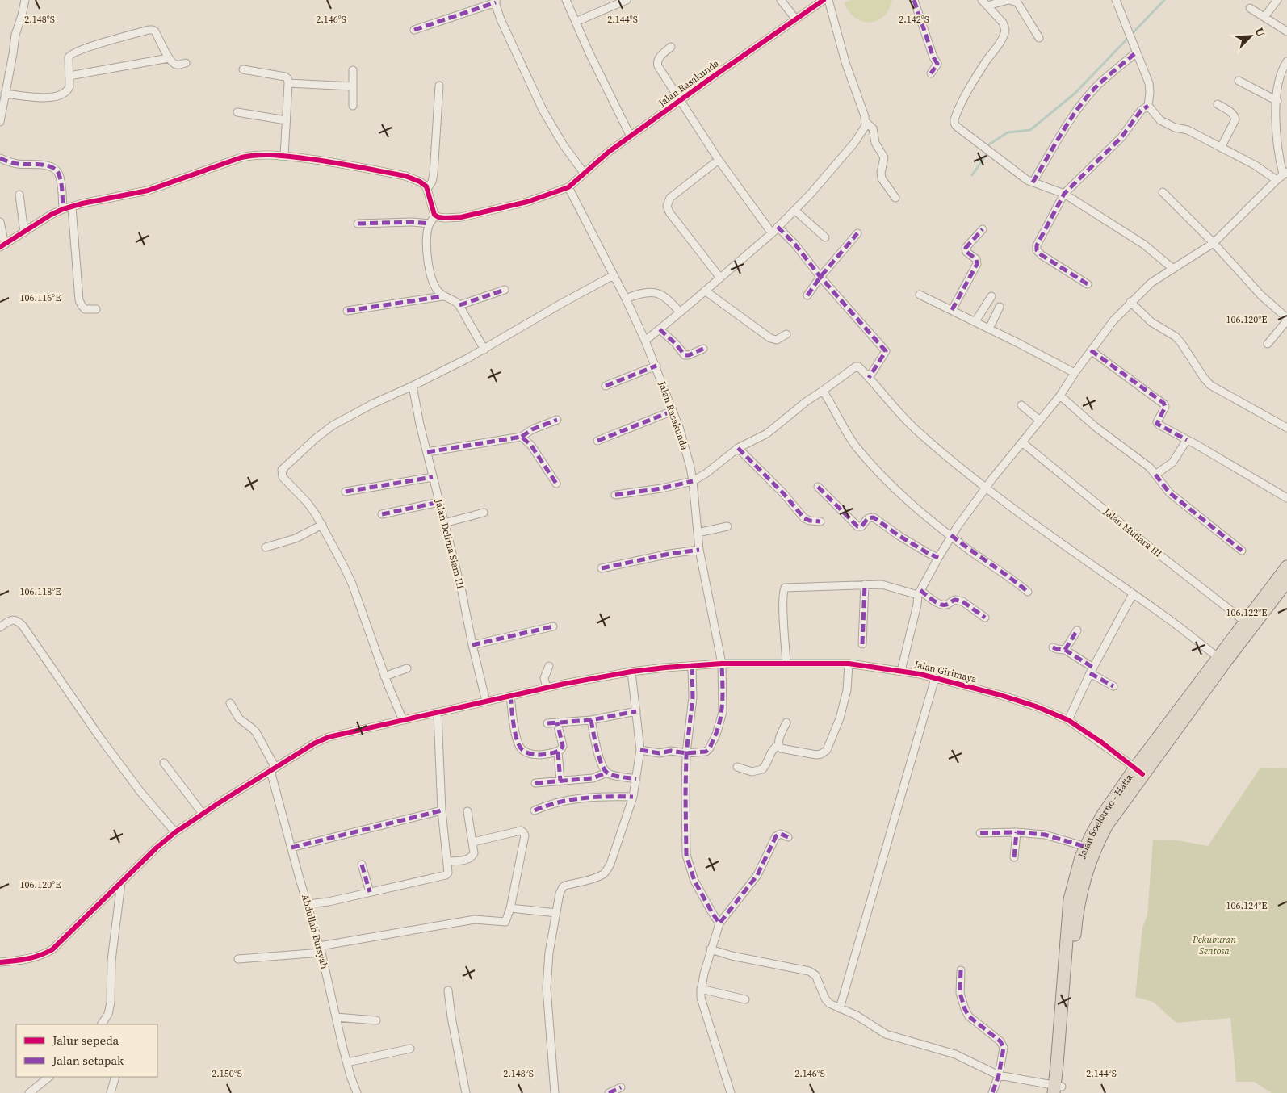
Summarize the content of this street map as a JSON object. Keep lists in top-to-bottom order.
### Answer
{
  "streets": {
    "highway": ["Jalan Soekarno - Hatta"],
    "street": [
      "Jalan Rasakunda",
      "Jalan Mutiara III",
      "Jalan Delima Siam III",
      "Jalan Girimaya",
      "Abdullah Bursyah"
    ]
  },
  "crossings": [
    ["Jalan Rasakunda", "Jalan Girimaya"],
    ["Jalan Mutiara III", "Jalan Soekarno - Hatta"],
    ["Jalan Delima Siam III", "Jalan Girimaya"],
    ["Jalan Girimaya", "Jalan Soekarno - Hatta"],
    ["Jalan Girimaya", "Abdullah Bursyah"]
  ],
  "parks": ["Pekuburan Sentosa"],
  "legend": ["Jalur sepeda", "Jalan setapak"],
  "north": "top right",
  "coordinates": [
    "2.142°S",
    "2.148°S",
    "2.146°S",
    "2.144°S",
    "106.116°E",
    "106.120°E",
    "106.118°E",
    "106.122°E",
    "106.124°E",
    "2.150°S"
  ]
}
